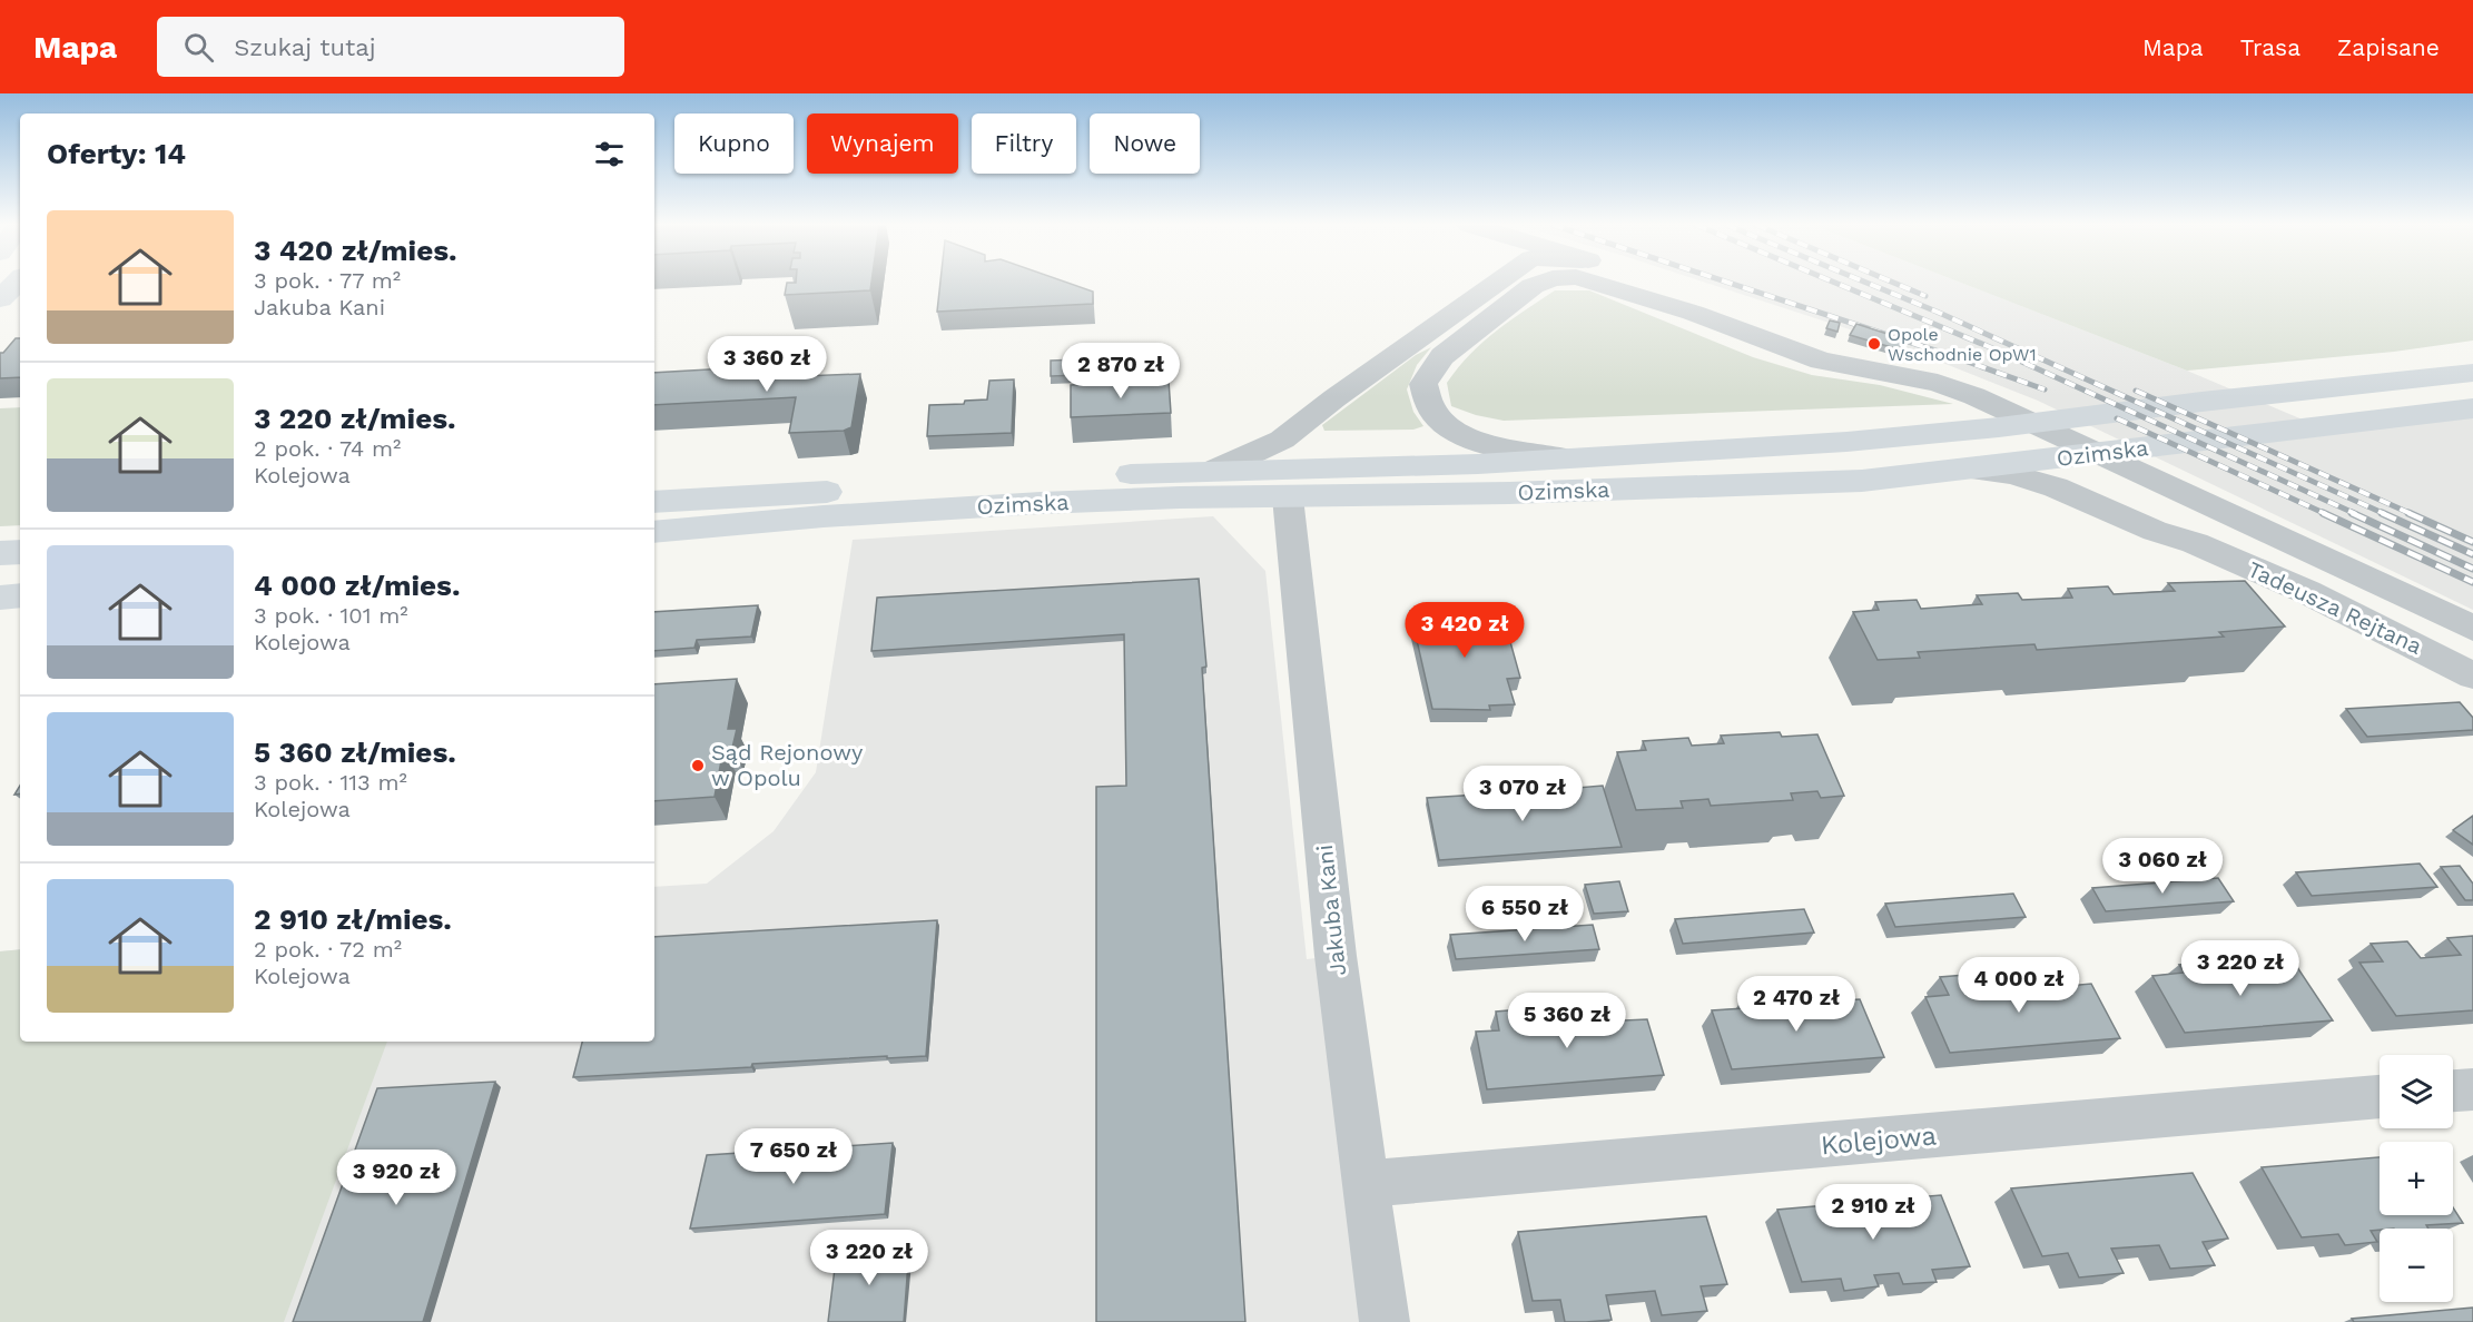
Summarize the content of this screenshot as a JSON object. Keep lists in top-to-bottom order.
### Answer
{
  "streets": {
    "main road": ["Ozimska"],
    "street": ["Tadeusza Rejtana", "Jakuba Kani", "Kolejowa"]
  },
  "crossings": [
    ["Ozimska", "Tadeusza Rejtana"],
    ["Ozimska", "Jakuba Kani"],
    ["Jakuba Kani", "Kolejowa"]
  ],
  "places": ["Opole Wschodnie OpW1", "Sąd Rejonowy w Opolu"],
  "page": {
    "header": "Mapa",
    "search": "Szukaj tutaj",
    "nav": ["Mapa", "Trasa", "Zapisane"],
    "chip": [
      "Kupno",
      "Wynajem",
      "Filtry",
      "Nowe"
    ],
    "heading": "Oferty: 14",
    "list": [
      {
        "name": "3 420 zł/mies.",
        "note": "3 pok. · 77 m² · Jakuba Kani"
      },
      {
        "name": "3 220 zł/mies.",
        "note": "2 pok. · 74 m² · Kolejowa"
      },
      {
        "name": "4 000 zł/mies.",
        "note": "3 pok. · 101 m² · Kolejowa"
      },
      {
        "name": "5 360 zł/mies.",
        "note": "3 pok. · 113 m² · Kolejowa"
      },
      {
        "name": "2 910 zł/mies.",
        "note": "2 pok. · 72 m² · Kolejowa"
      }
    ],
    "price": [
      "3 360 zł",
      "2 870 zł",
      "3 420 zł",
      "3 070 zł",
      "3 060 zł",
      "6 550 zł",
      "3 220 zł",
      "4 000 zł",
      "2 470 zł",
      "5 360 zł",
      "7 650 zł",
      "3 920 zł",
      "2 910 zł",
      "3 220 zł"
    ],
    "map_buttons": ["+", "−"]
  }
}
